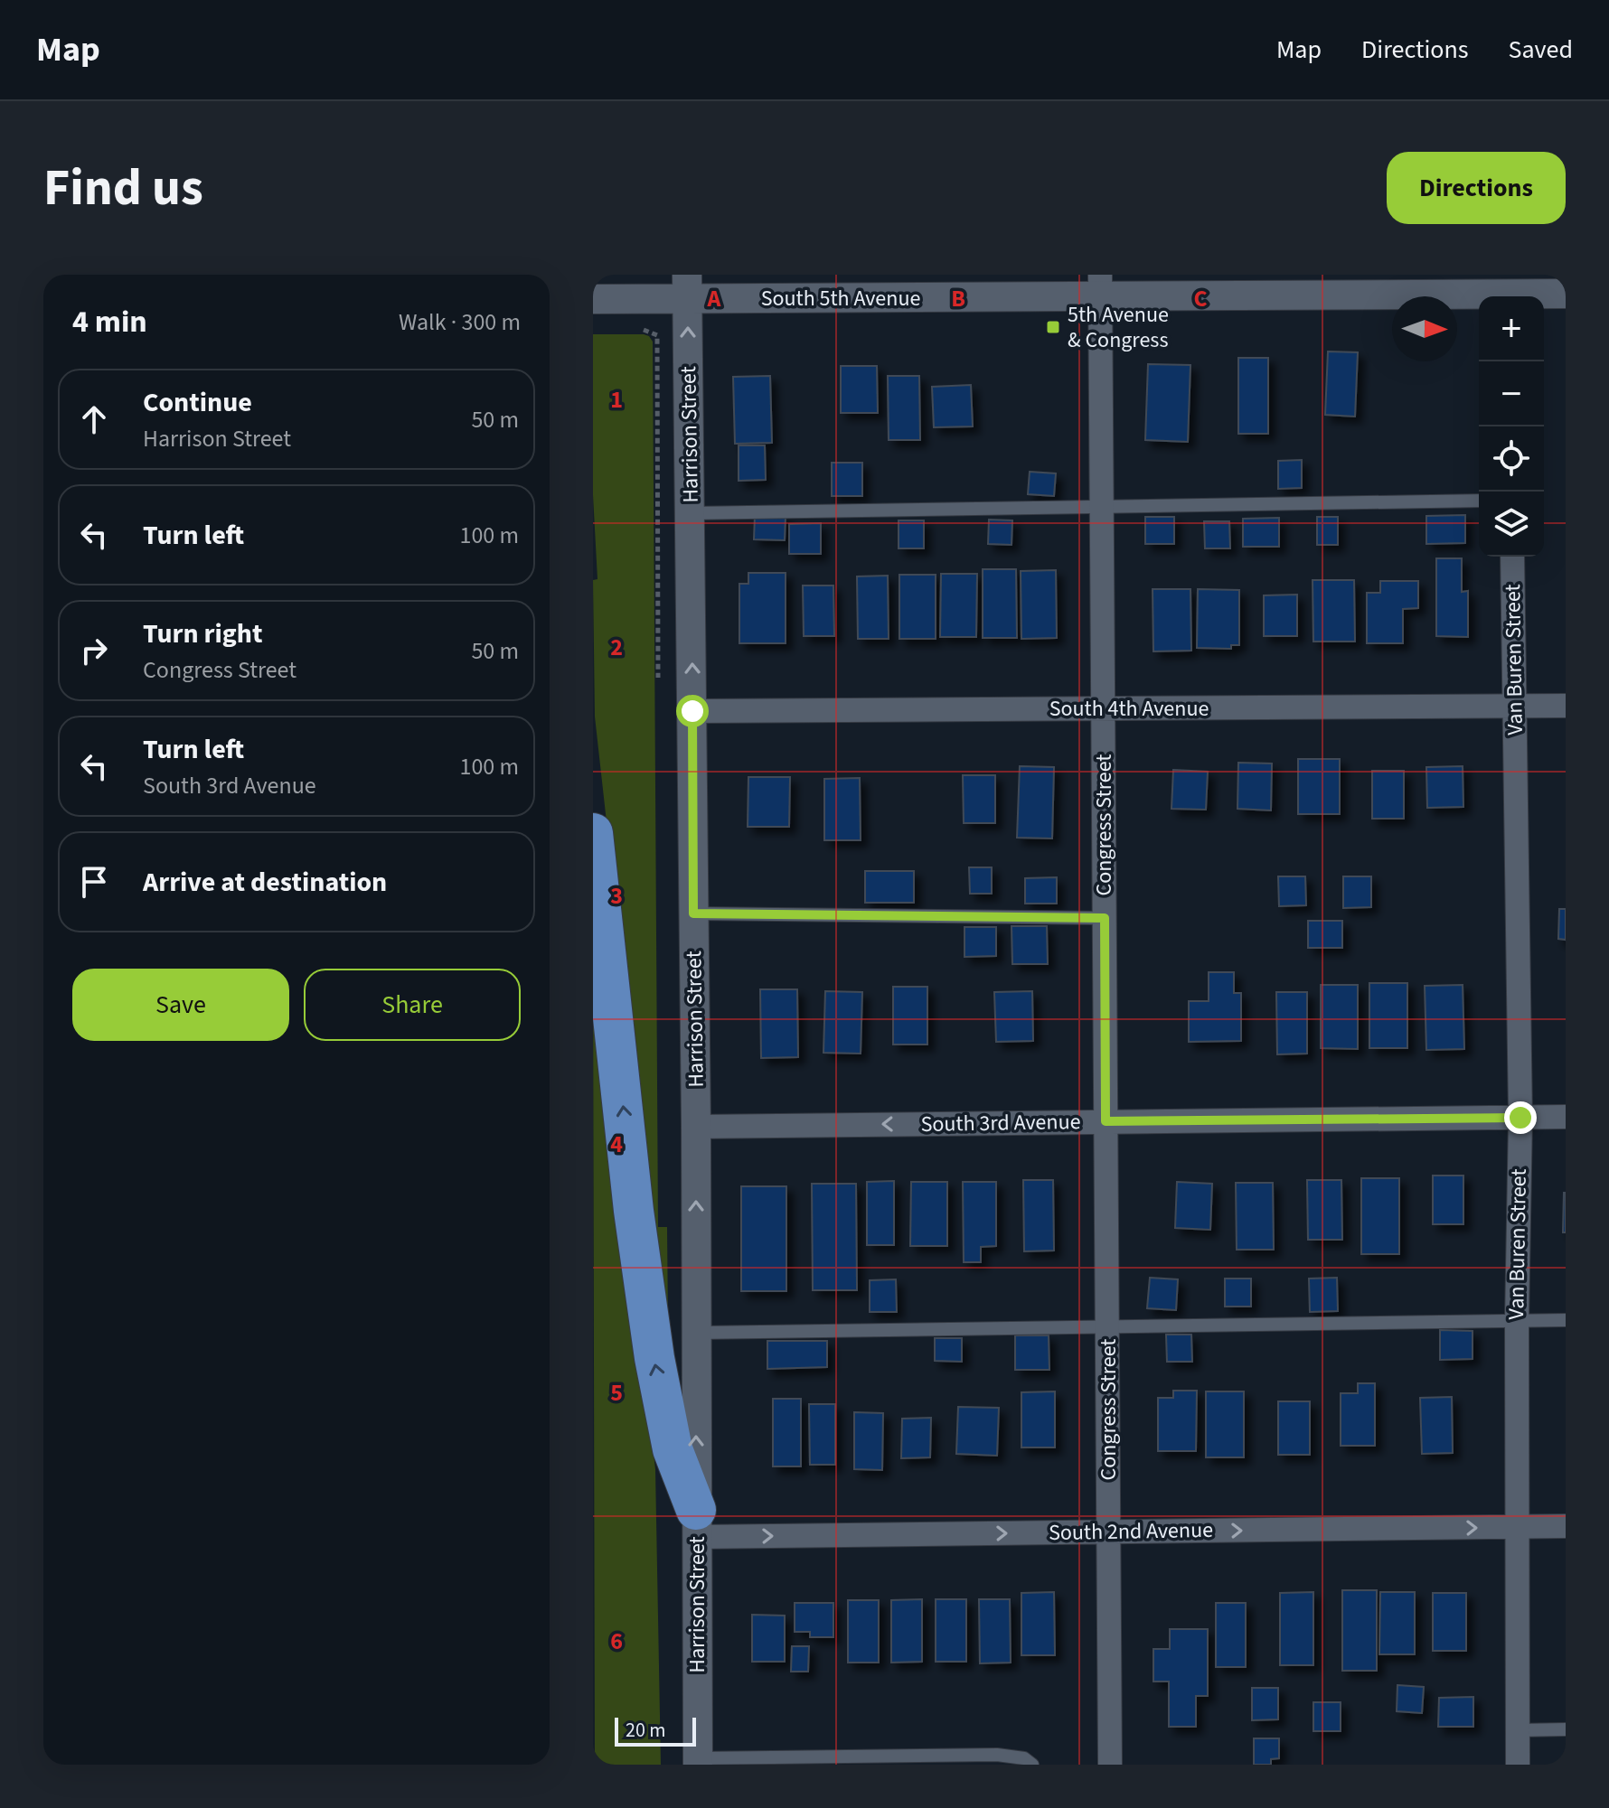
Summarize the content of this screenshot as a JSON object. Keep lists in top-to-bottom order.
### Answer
{
  "streets": {
    "street": [
      "South 5th Avenue",
      "Harrison Street",
      "Van Buren Street",
      "South 4th Avenue",
      "Congress Street",
      "South 3rd Avenue",
      "South 2nd Avenue"
    ]
  },
  "crossings": [
    ["South 5th Avenue", "Harrison Street"],
    ["South 5th Avenue", "Congress Street"],
    ["Harrison Street", "South 4th Avenue"],
    ["Harrison Street", "South 3rd Avenue"],
    ["Harrison Street", "South 2nd Avenue"],
    ["Van Buren Street", "South 4th Avenue"],
    ["Van Buren Street", "South 3rd Avenue"],
    ["Van Buren Street", "South 2nd Avenue"],
    ["South 4th Avenue", "Congress Street"],
    ["Congress Street", "South 3rd Avenue"],
    ["Congress Street", "South 2nd Avenue"]
  ],
  "one_way": ["Harrison Street", "South 3rd Avenue", "South 2nd Avenue"],
  "places": {
    "transit": ["5th Avenue & Congress"]
  },
  "scale_bar": "20 m",
  "north": "right",
  "page": {
    "header": "Map",
    "nav": ["Map", "Directions", "Saved"],
    "buttons": [
      "Directions",
      ["Save", "Share"]
    ],
    "title": "Find us",
    "heading": ["4 min", "Walk · 300 m"],
    "map_buttons": ["+", "−"],
    "list": [
      ["Continue", "Harrison Street", "50 m"],
      ["Turn left", "100 m"],
      ["Turn right", "Congress Street", "50 m"],
      ["Turn left", "South 3rd Avenue", "100 m"],
      "Arrive at destination"
    ],
    "scale": "20 m"
  },
  "grid": {
    "columns": ["A", "B", "C"],
    "rows": [
      "1",
      "2",
      "3",
      "4",
      "5",
      "6"
    ]
  }
}
